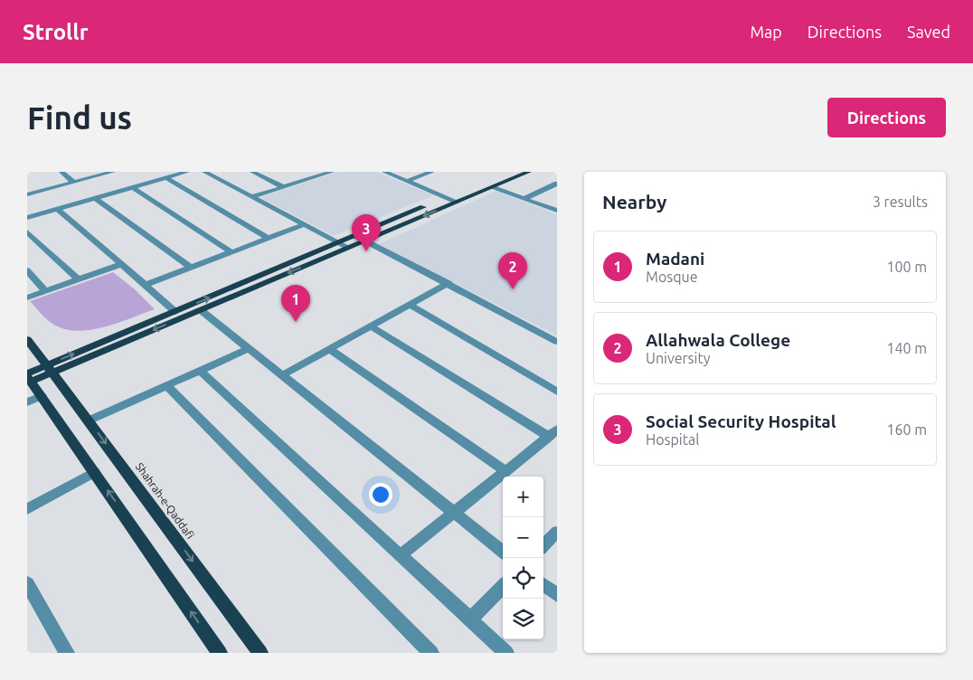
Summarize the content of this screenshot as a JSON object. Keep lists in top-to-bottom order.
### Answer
{
  "streets": {
    "main road": ["Shahrah-e-Qaddafi"]
  },
  "page": {
    "header": "Strollr",
    "nav": ["Map", "Directions", "Saved"],
    "buttons": "Directions",
    "title": "Find us",
    "heading": ["Nearby", "3 results"],
    "pins": ["3", "2", "1"],
    "list": [
      {
        "mark": "1",
        "name": "Madani",
        "note": "Mosque",
        "value": "100 m"
      },
      {
        "mark": "2",
        "name": "Allahwala College",
        "note": "University",
        "value": "140 m"
      },
      {
        "mark": "3",
        "name": "Social Security Hospital",
        "note": "Hospital",
        "value": "160 m"
      }
    ],
    "map_buttons": ["+", "−"]
  }
}
